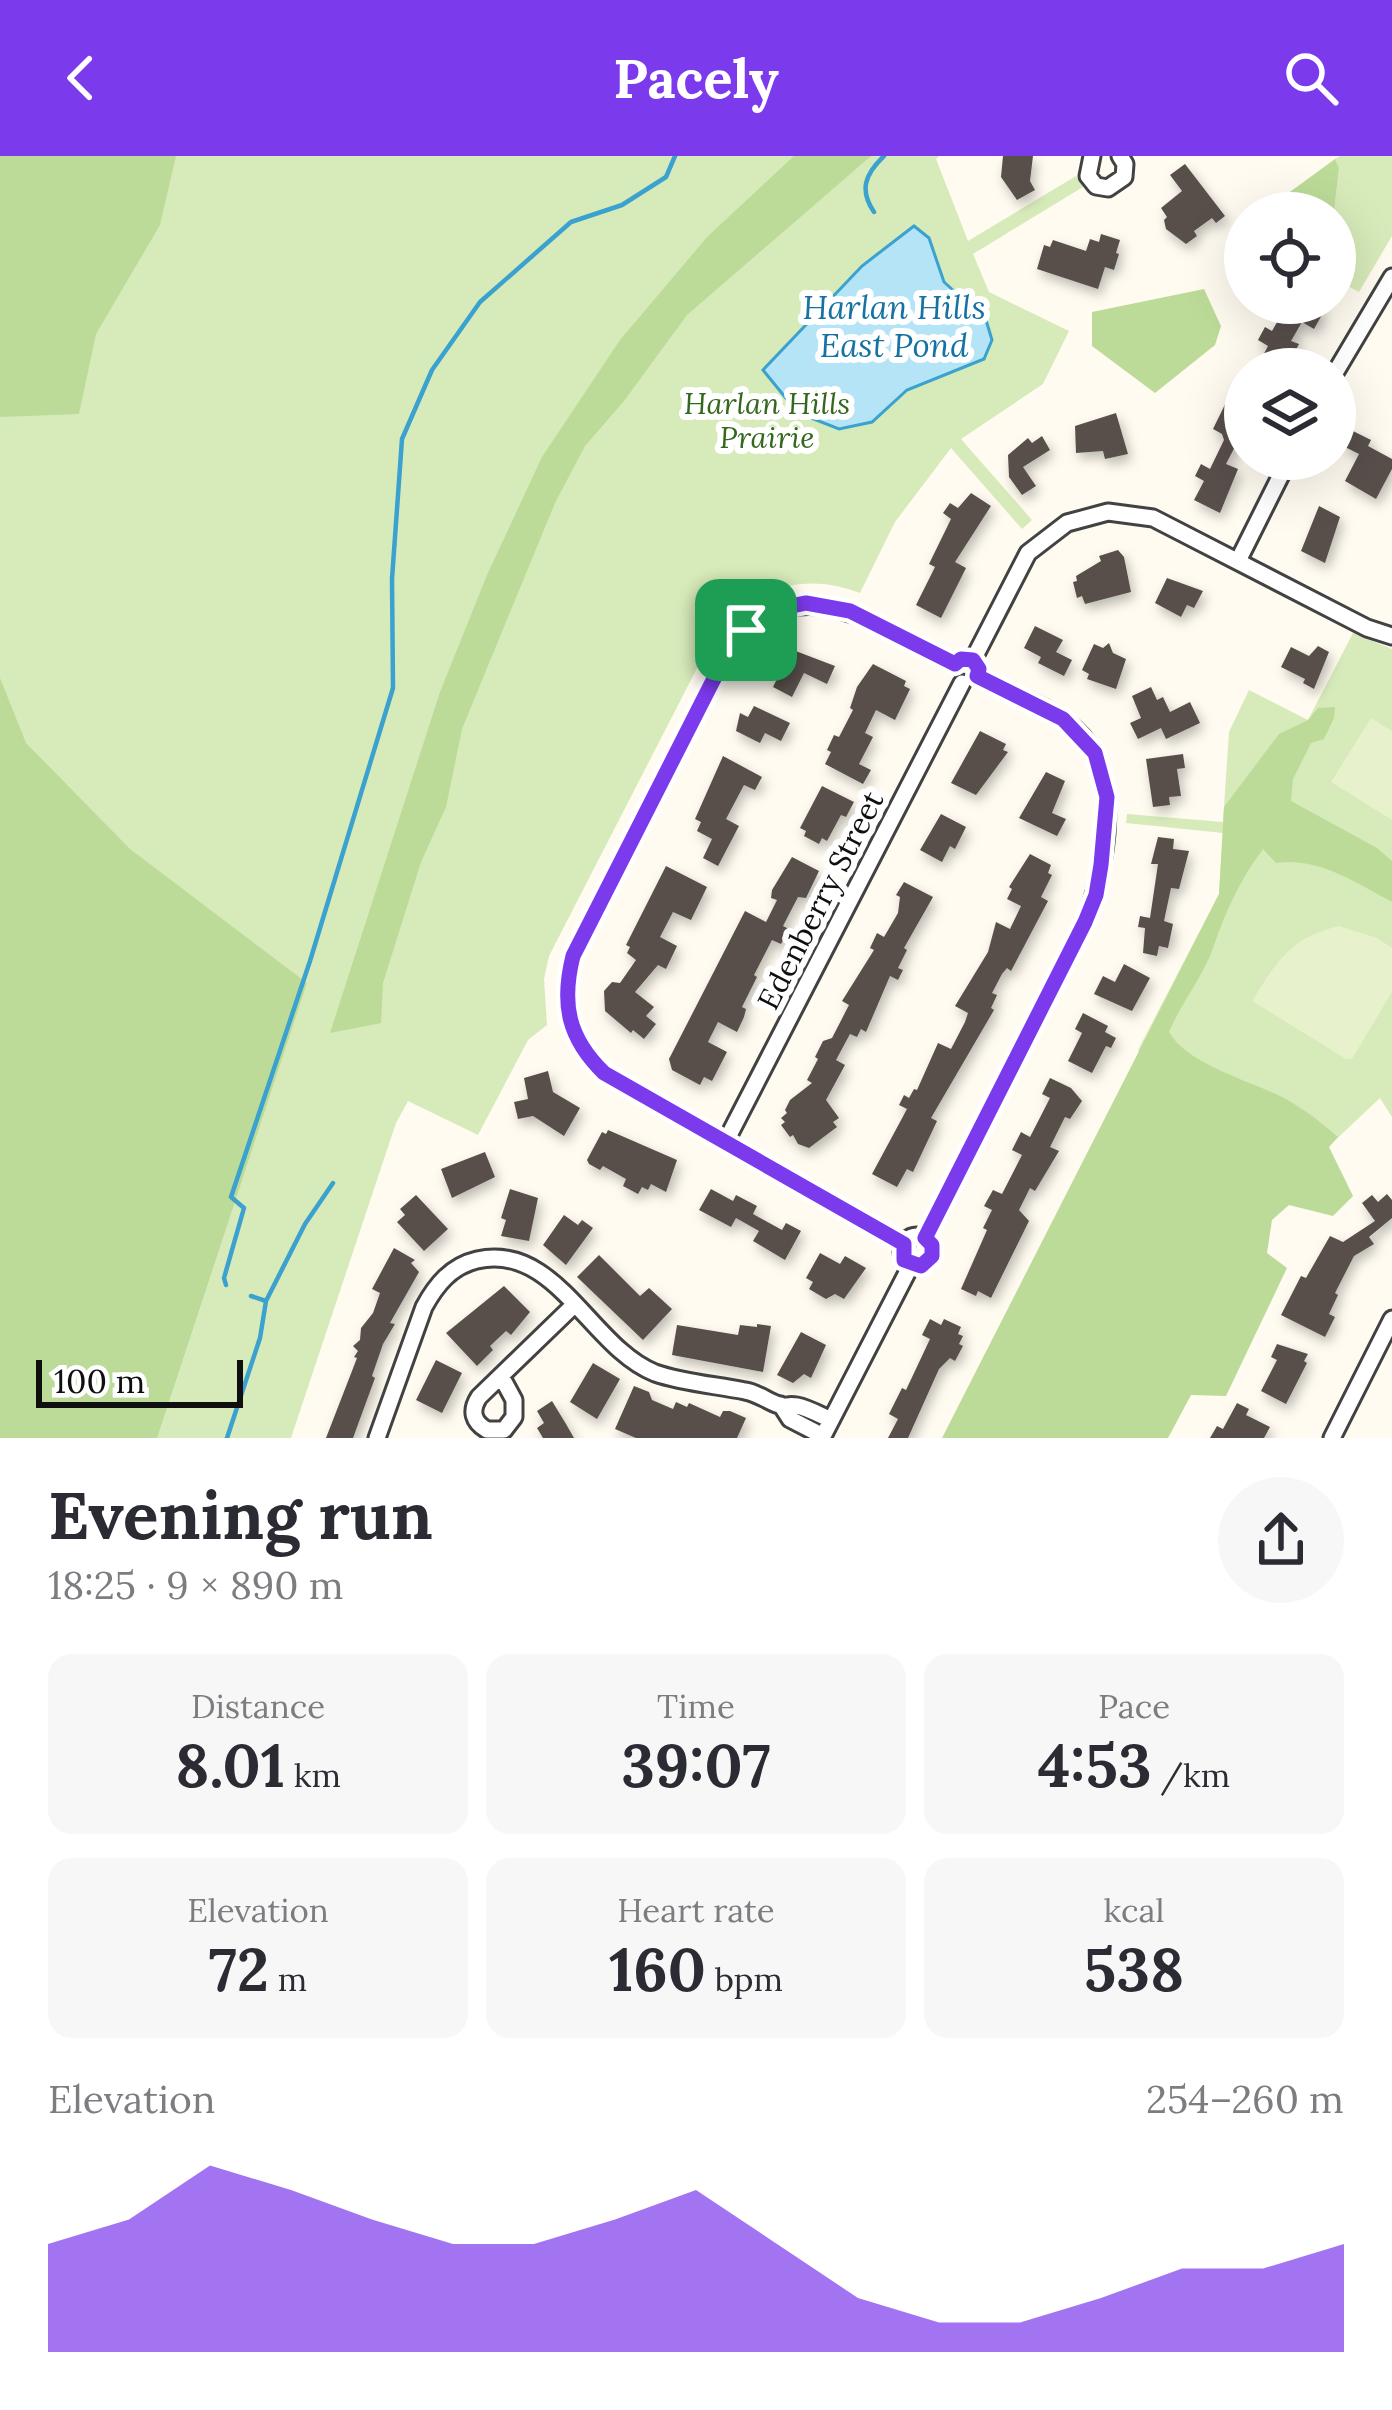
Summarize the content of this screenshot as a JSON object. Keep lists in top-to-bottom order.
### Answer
{
  "streets": {
    "street": ["Edenberry Street"]
  },
  "water": ["Harlan Hills East Pond"],
  "parks": ["Harlan Hills Prairie"],
  "scale_bar": "100 m",
  "page": {
    "header": "Pacely",
    "scale": "100 m",
    "heading": ["Evening run", "18:25 · 9 × 890 m"],
    "stats": [
      ["Distance", "8.01 km"],
      ["Time", "39:07"],
      ["Pace", "4:53 /km"],
      ["Elevation", "72 m"],
      ["Heart rate", "160 bpm"],
      ["kcal", "538"]
    ],
    "chart": ["Elevation", "254–260 m"]
  }
}
